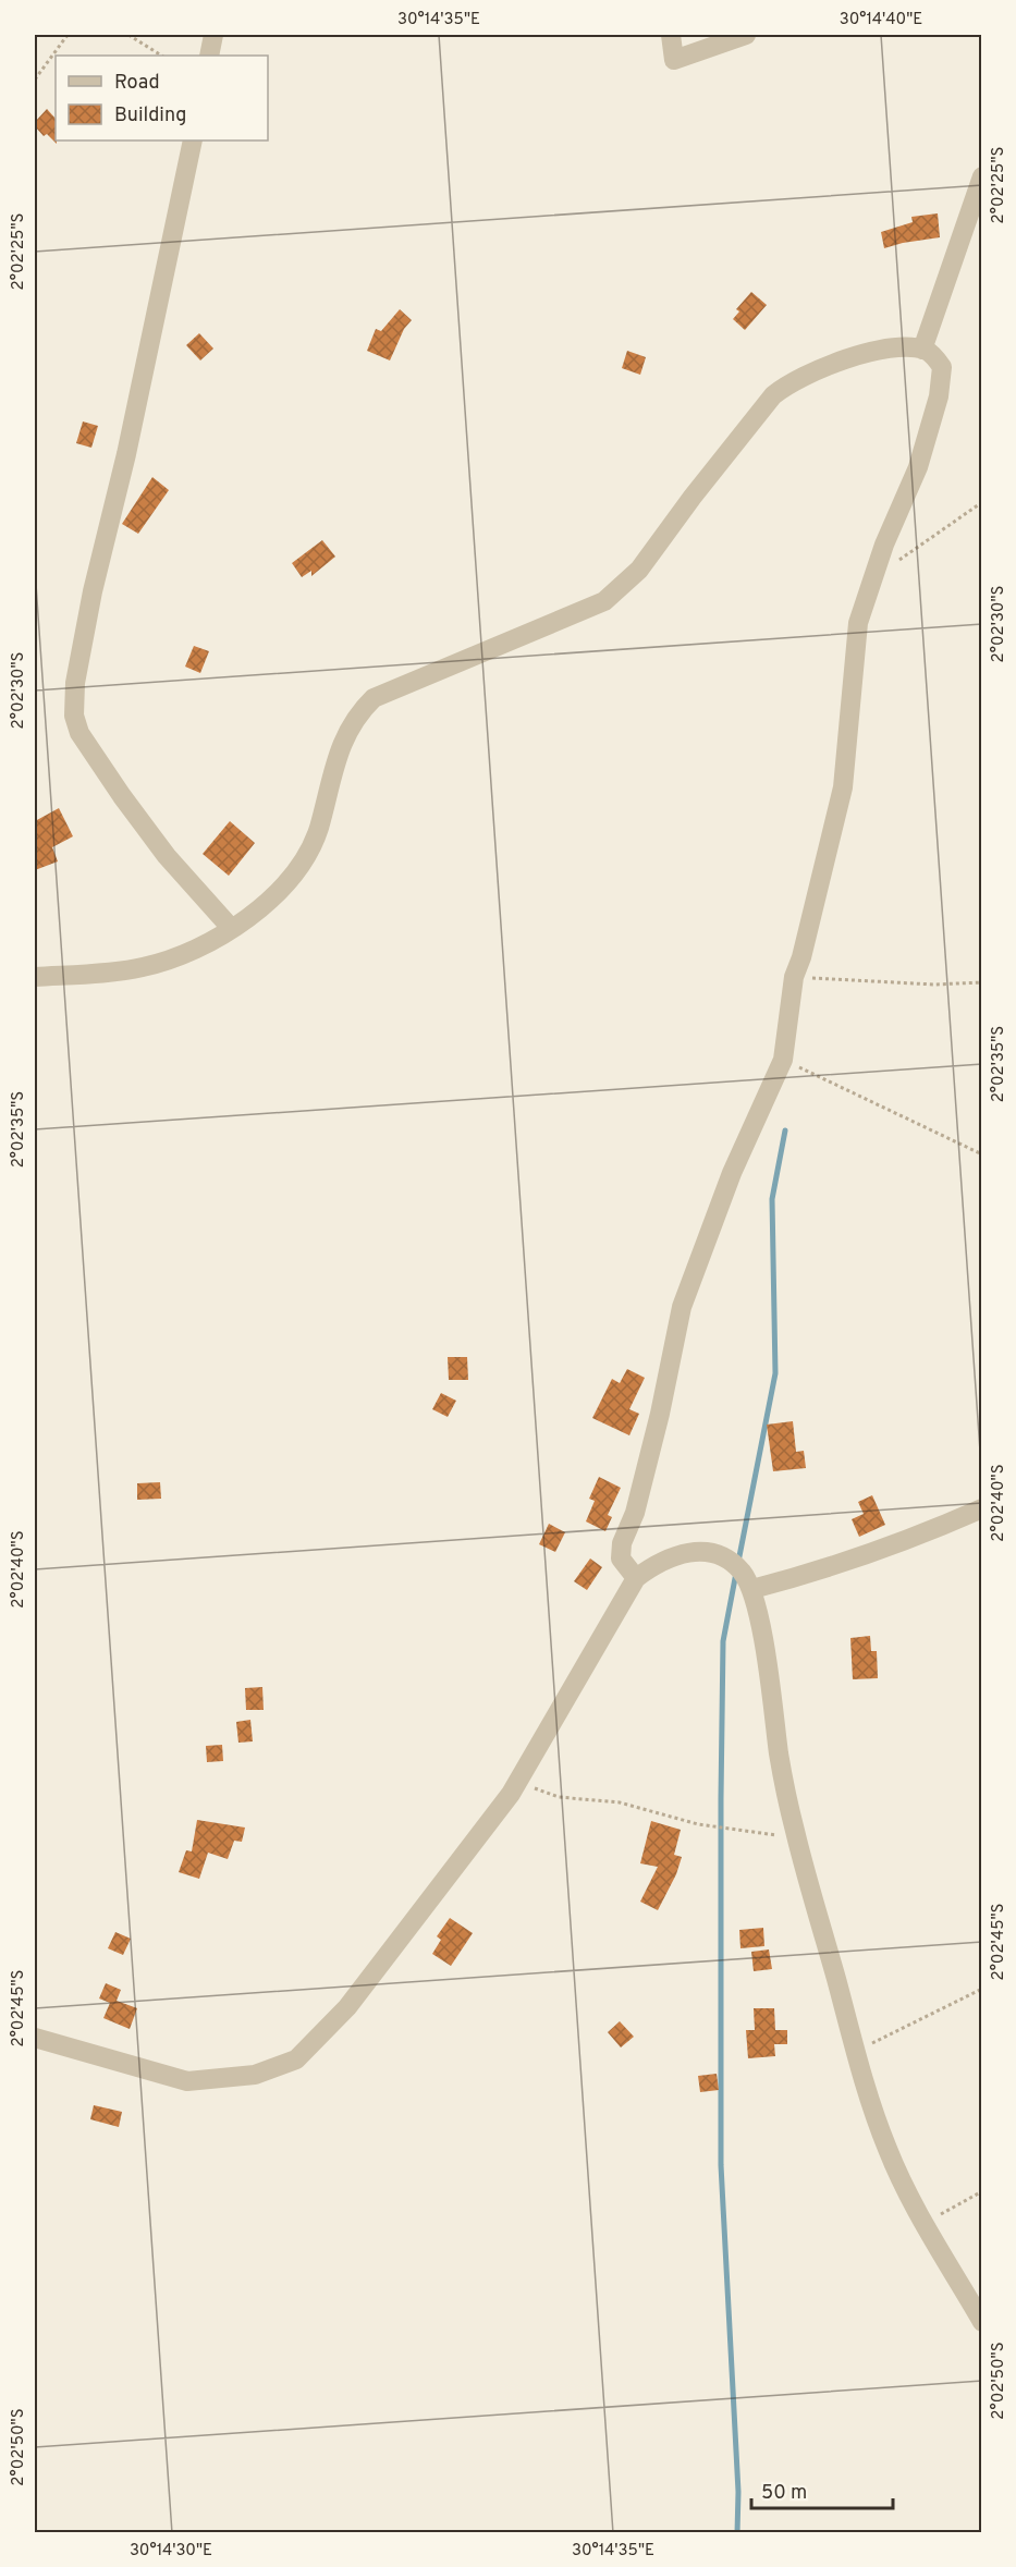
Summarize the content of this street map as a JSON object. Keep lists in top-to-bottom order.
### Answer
{
  "legend": ["Road", "Building"],
  "scale_bar": "50 m",
  "coordinates": [
    "30°14'35\"E",
    "30°14'40\"E",
    "2°02'25\"S",
    "2°02'30\"S",
    "2°02'35\"S",
    "2°02'40\"S",
    "2°02'45\"S",
    "2°02'50\"S",
    "30°14'30\"E"
  ]
}
